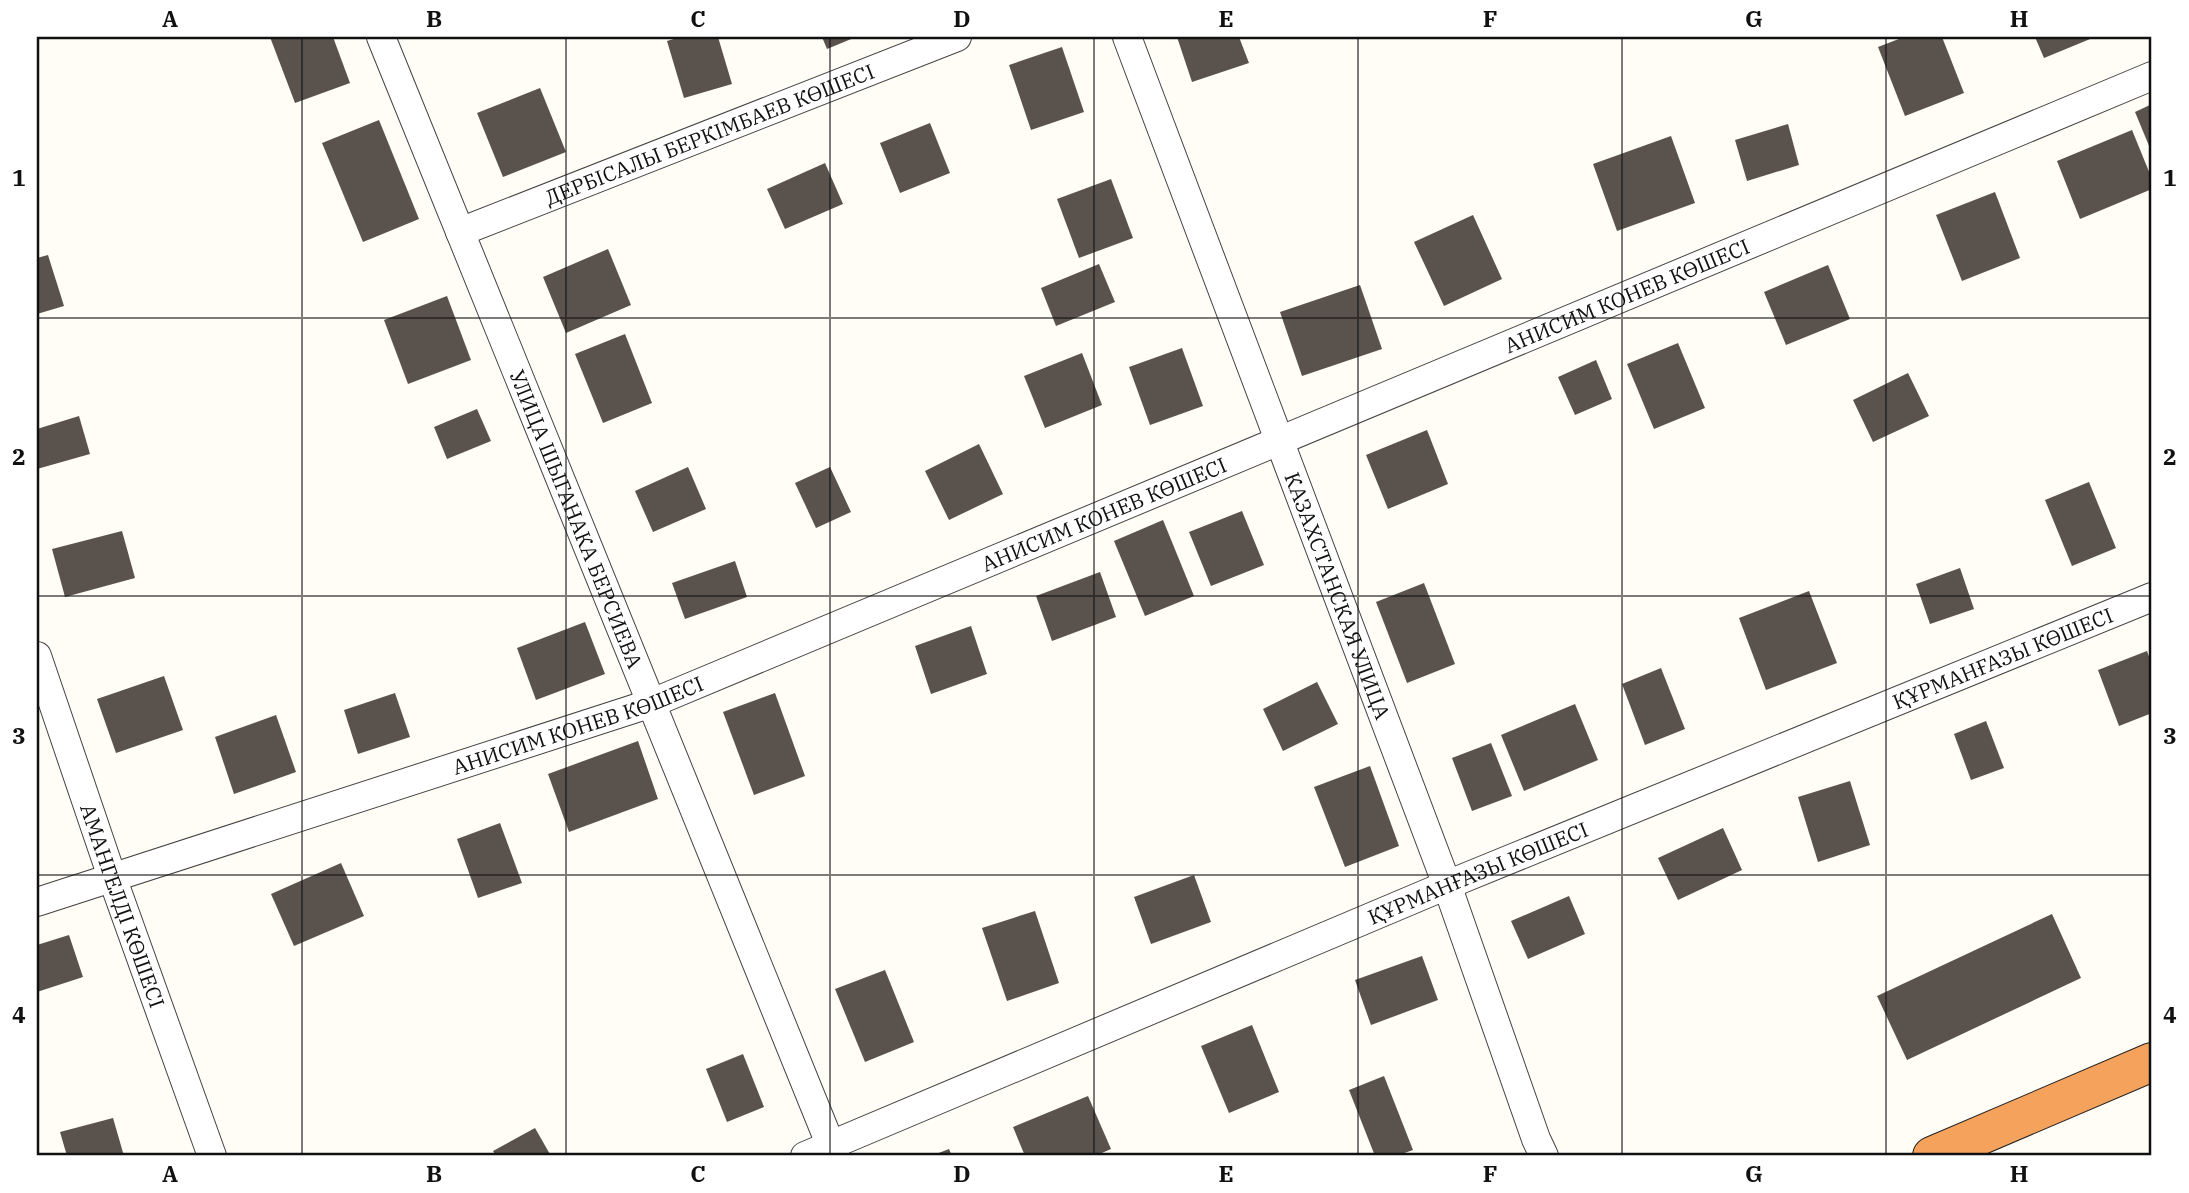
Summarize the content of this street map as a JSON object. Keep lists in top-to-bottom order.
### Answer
{
  "streets": {
    "street": [
      "ДЕРБІСАЛЫ БЕРКІМБАЕВ КӨШЕСІ",
      "АНИСИМ КОНЕВ КӨШЕСІ",
      "УЛИЦА ШЫГАНАКА БЕРСИЕВА",
      "КАЗАХСТАНСКАЯ УЛИЦА",
      "ҚҰРМАНҒАЗЫ КӨШЕСІ",
      "АМАНГЕЛДІ КӨШЕСІ"
    ]
  },
  "crossings": [
    ["ДЕРБІСАЛЫ БЕРКІМБАЕВ КӨШЕСІ", "УЛИЦА ШЫГАНАКА БЕРСИЕВА"],
    ["АНИСИМ КОНЕВ КӨШЕСІ", "УЛИЦА ШЫГАНАКА БЕРСИЕВА"],
    ["АНИСИМ КОНЕВ КӨШЕСІ", "КАЗАХСТАНСКАЯ УЛИЦА"],
    ["АНИСИМ КОНЕВ КӨШЕСІ", "АМАНГЕЛДІ КӨШЕСІ"],
    ["УЛИЦА ШЫГАНАКА БЕРСИЕВА", "ҚҰРМАНҒАЗЫ КӨШЕСІ"],
    ["КАЗАХСТАНСКАЯ УЛИЦА", "ҚҰРМАНҒАЗЫ КӨШЕСІ"]
  ],
  "grid": {
    "columns": [
      "A",
      "B",
      "C",
      "D",
      "E",
      "F",
      "G",
      "H"
    ],
    "rows": [
      "1",
      "2",
      "3",
      "4"
    ]
  }
}
